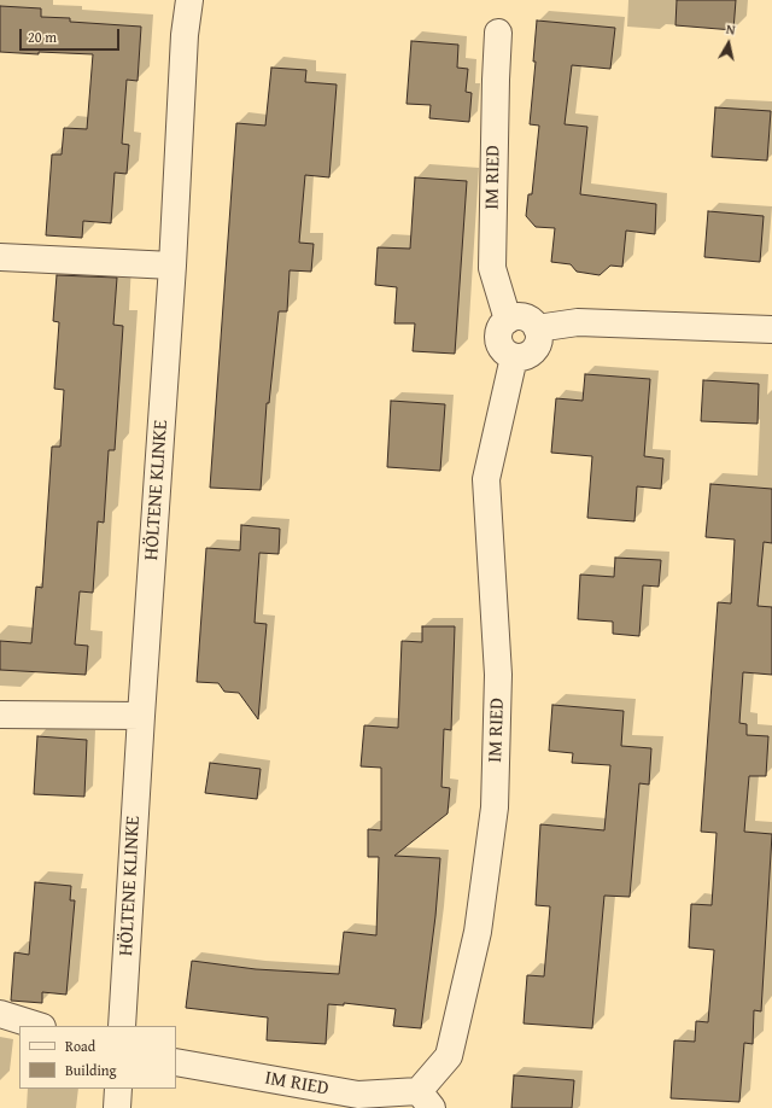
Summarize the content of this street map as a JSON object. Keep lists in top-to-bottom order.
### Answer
{
  "streets": {
    "street": ["IM RIED", "HÖLTENE KLINKE"]
  },
  "legend": ["Road", "Building"],
  "scale_bar": "20 m",
  "north": "top"
}
